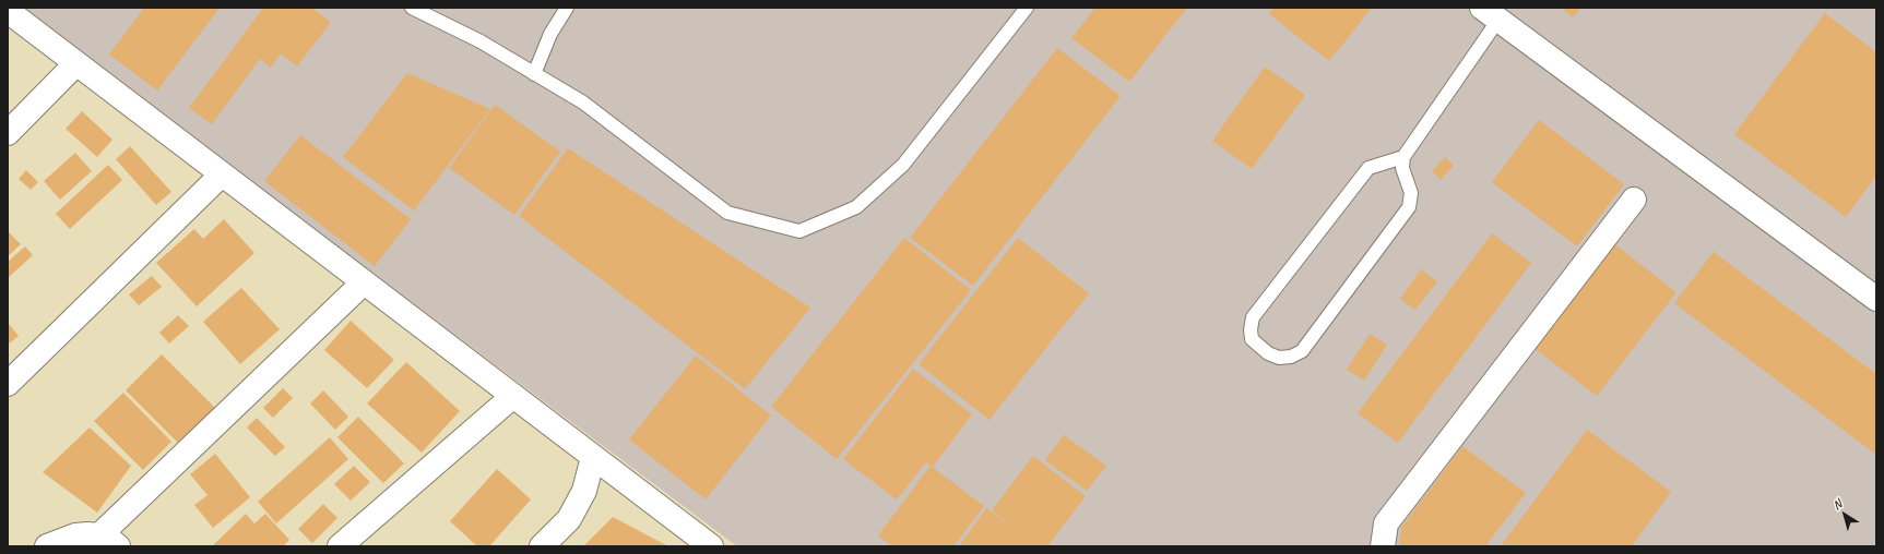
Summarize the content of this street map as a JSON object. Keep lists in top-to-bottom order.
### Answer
{
  "north": "top left"
}
